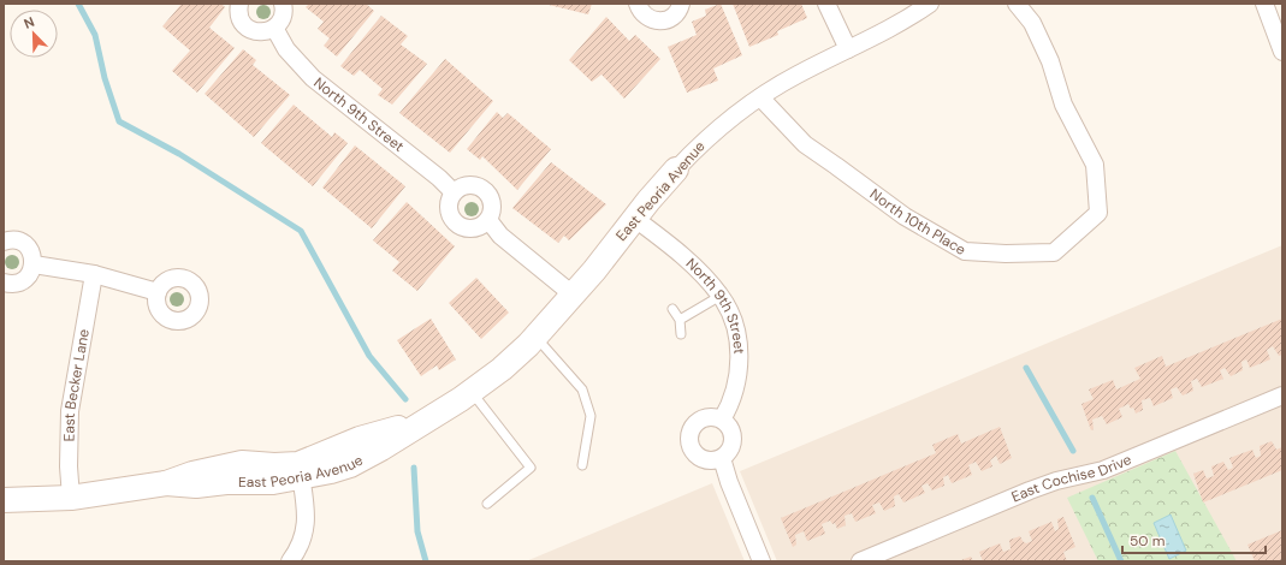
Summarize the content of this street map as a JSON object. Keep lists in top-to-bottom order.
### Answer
{
  "streets": {
    "street": [
      "North 9th Street",
      "East Peoria Avenue",
      "North 10th Place",
      "East Becker Lane",
      "East Cochise Drive"
    ]
  },
  "crossings": [
    ["North 9th Street", "East Peoria Avenue"],
    ["East Peoria Avenue", "North 10th Place"],
    ["East Peoria Avenue", "East Becker Lane"]
  ],
  "scale_bar": "50 m",
  "north": "top left"
}
